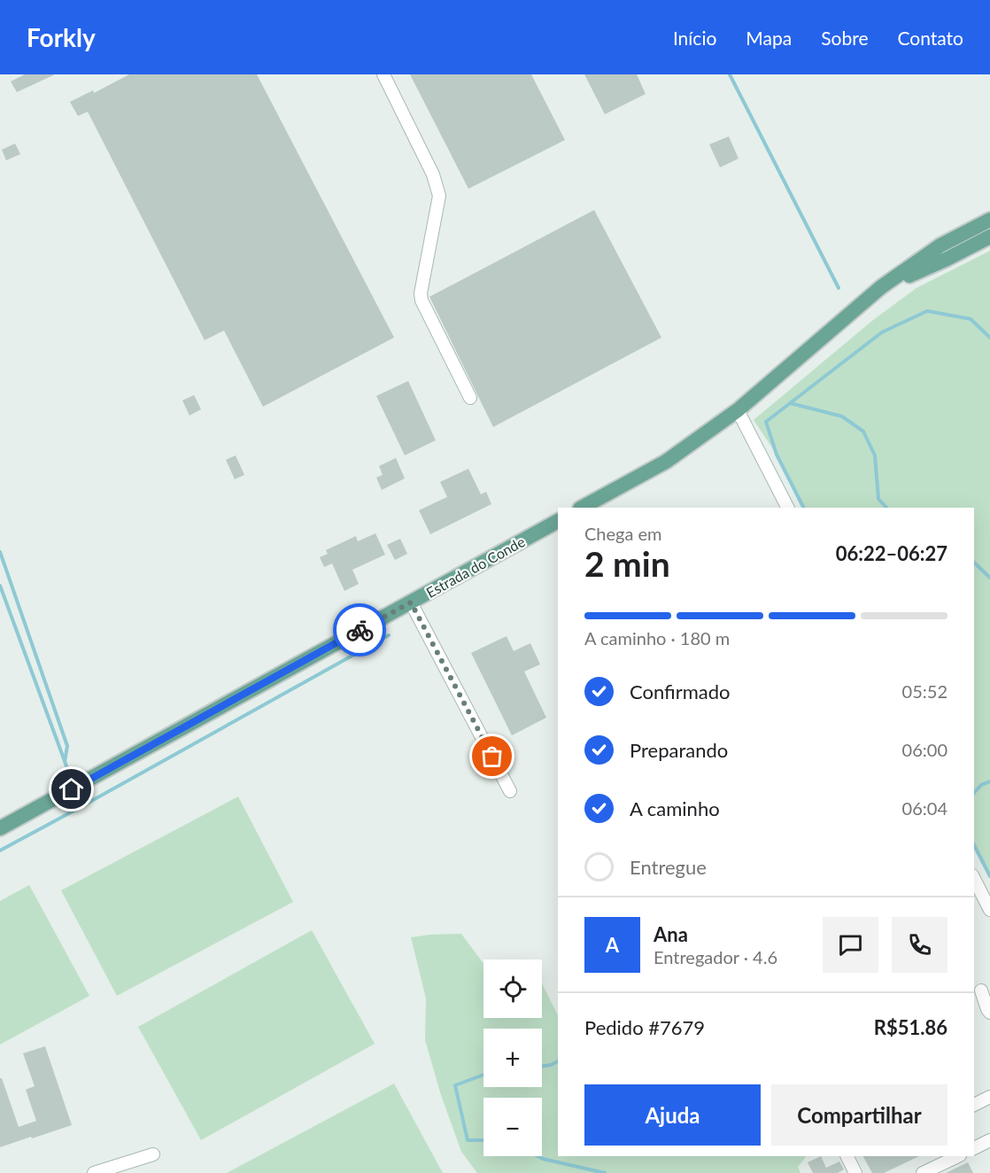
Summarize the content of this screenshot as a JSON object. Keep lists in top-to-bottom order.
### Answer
{
  "streets": {
    "main road": ["Estrada do Conde"]
  },
  "page": {
    "header": "Forkly",
    "nav": [
      "Início",
      "Mapa",
      "Sobre",
      "Contato"
    ],
    "heading": ["2 min", "Chega em", "06:22–06:27"],
    "panel": [
      "Ana",
      "Entregador · 4.6",
      "Pedido #7679",
      "R$51.86"
    ],
    "bar": "A caminho · 180 m",
    "list": [
      ["Confirmado", "05:52"],
      ["Preparando", "06:00"],
      ["A caminho", "06:04"],
      "Entregue"
    ],
    "round": "A",
    "map_buttons": ["+", "−"],
    "buttons": ["Ajuda", "Compartilhar"]
  }
}
